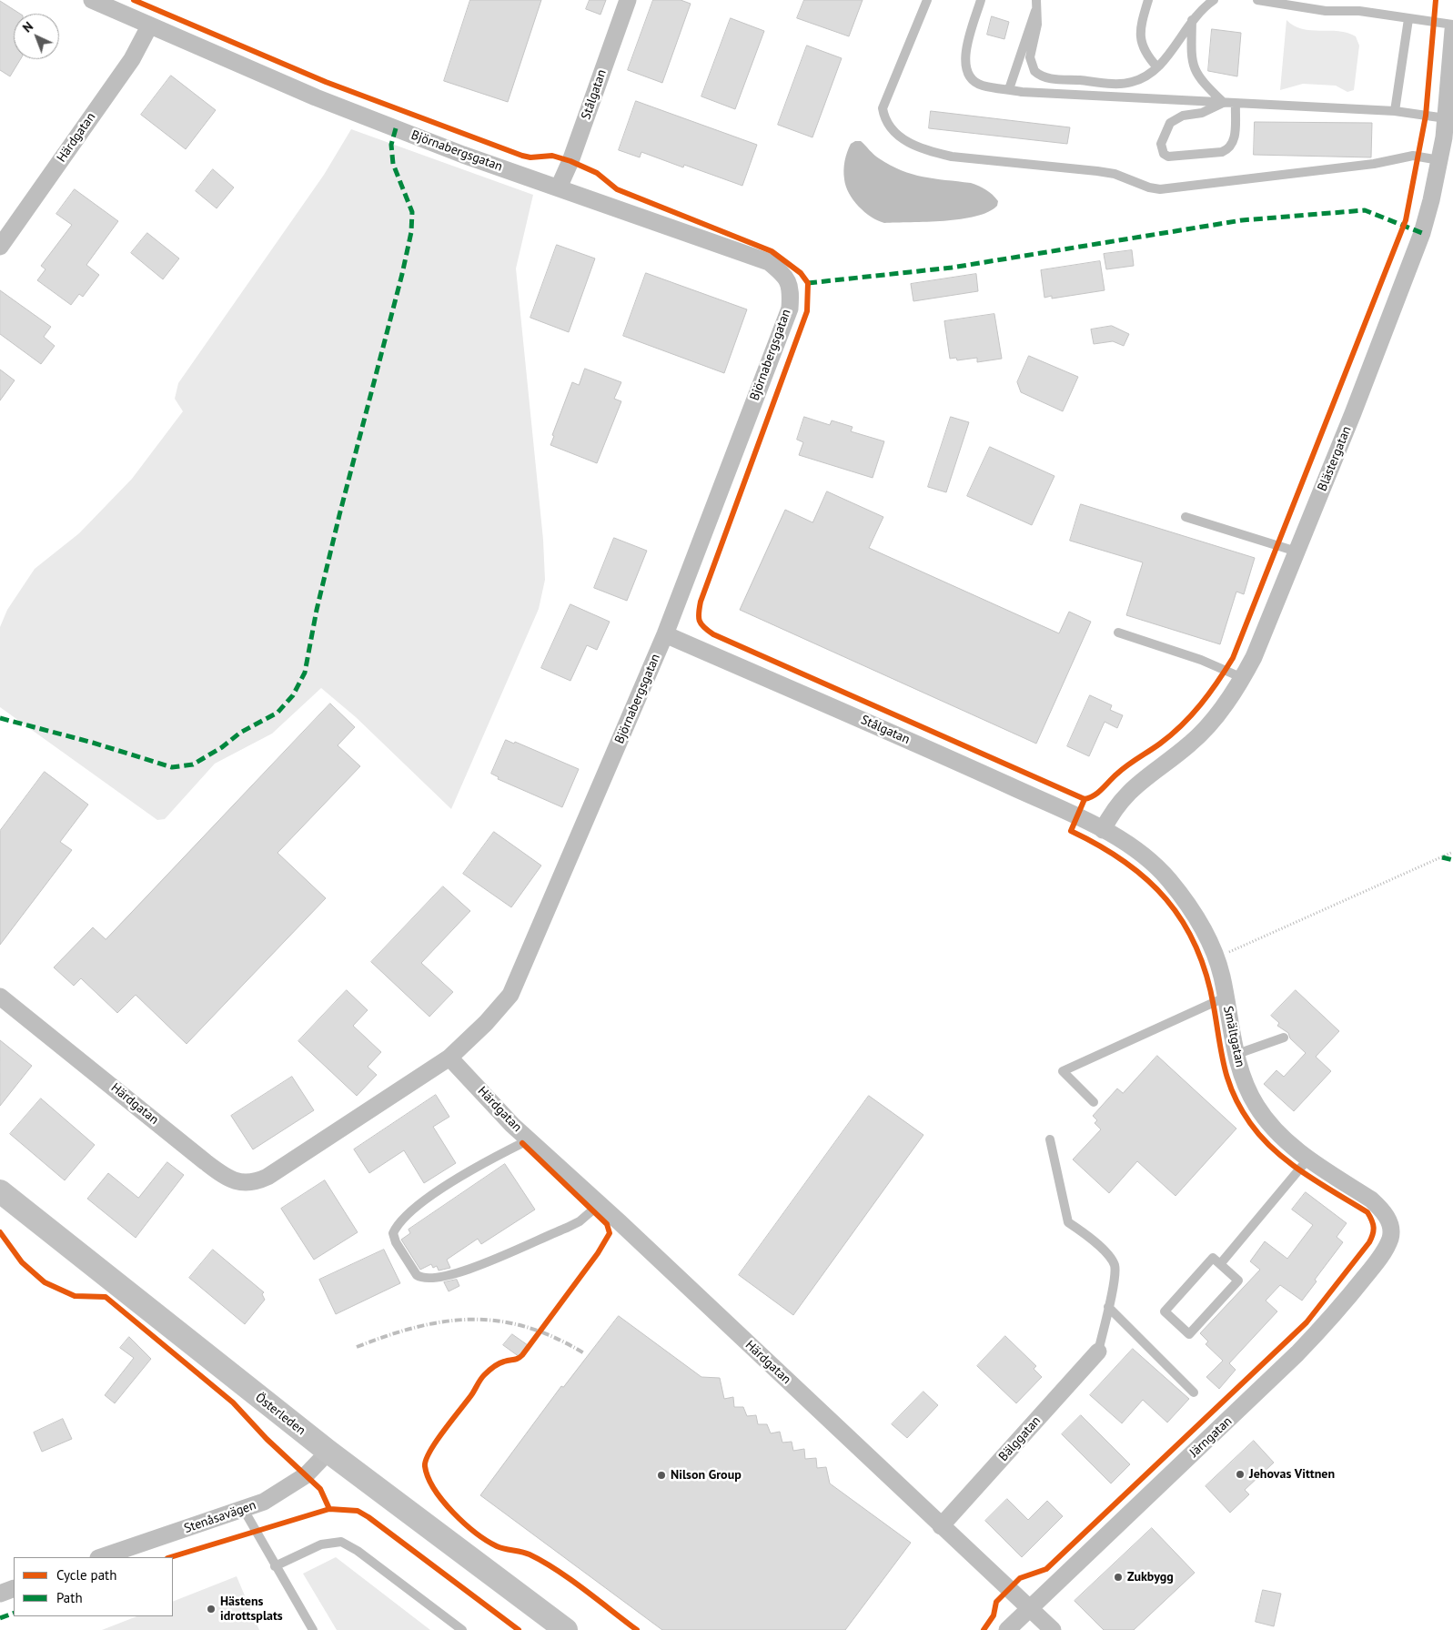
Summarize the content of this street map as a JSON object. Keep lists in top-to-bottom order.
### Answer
{
  "streets": {
    "main road": ["Österleden"],
    "street": [
      "Stålgatan",
      "Härdgatan",
      "Björnabergsgatan",
      "Blästergatan",
      "Smältgatan",
      "Järngatan",
      "Bälggatan",
      "Stenåsavägen"
    ]
  },
  "crossings": [
    ["Stålgatan", "Björnabergsgatan"],
    ["Stålgatan", "Blästergatan"],
    ["Stålgatan", "Smältgatan"],
    ["Härdgatan", "Björnabergsgatan"],
    ["Härdgatan", "Järngatan"],
    ["Härdgatan", "Bälggatan"],
    ["Blästergatan", "Smältgatan"],
    ["Smältgatan", "Järngatan"],
    ["Österleden", "Stenåsavägen"]
  ],
  "places": [
    "Jehovas Vittnen",
    "Nilson Group",
    "Zukbygg",
    "Hästens idrottsplats"
  ],
  "legend": ["Cycle path", "Path"],
  "north": "top left"
}
